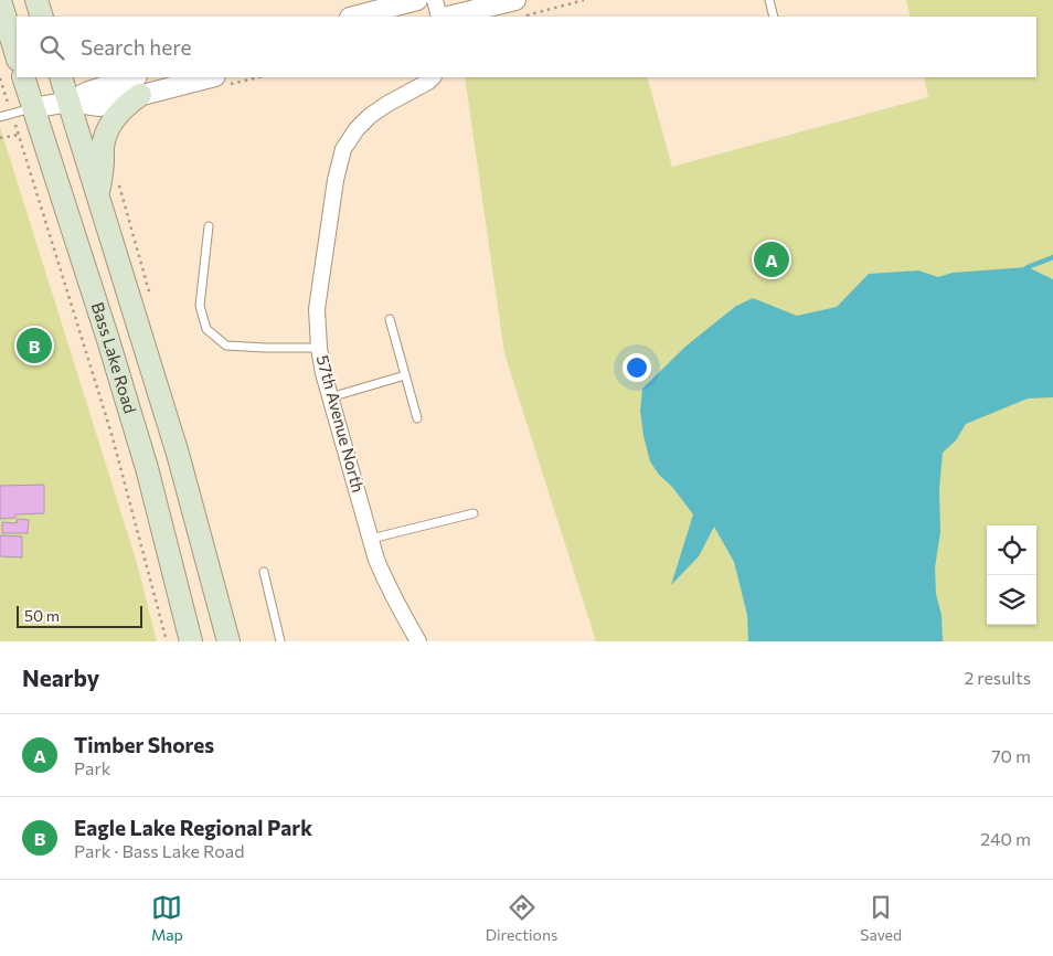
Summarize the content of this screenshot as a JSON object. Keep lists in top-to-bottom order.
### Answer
{
  "streets": {
    "main road": ["Bass Lake Road"],
    "street": ["57th Avenue North"]
  },
  "scale_bar": "50 m",
  "page": {
    "search": "Search here",
    "pins": ["A", "B"],
    "scale": "50 m",
    "heading": ["Nearby", "2 results"],
    "list": [
      {
        "mark": "A",
        "name": "Timber Shores",
        "note": "Park",
        "value": "70 m"
      },
      {
        "mark": "B",
        "name": "Eagle Lake Regional Park",
        "note": "Park · Bass Lake Road",
        "value": "240 m"
      }
    ],
    "nav": ["Map", "Directions", "Saved"]
  }
}
